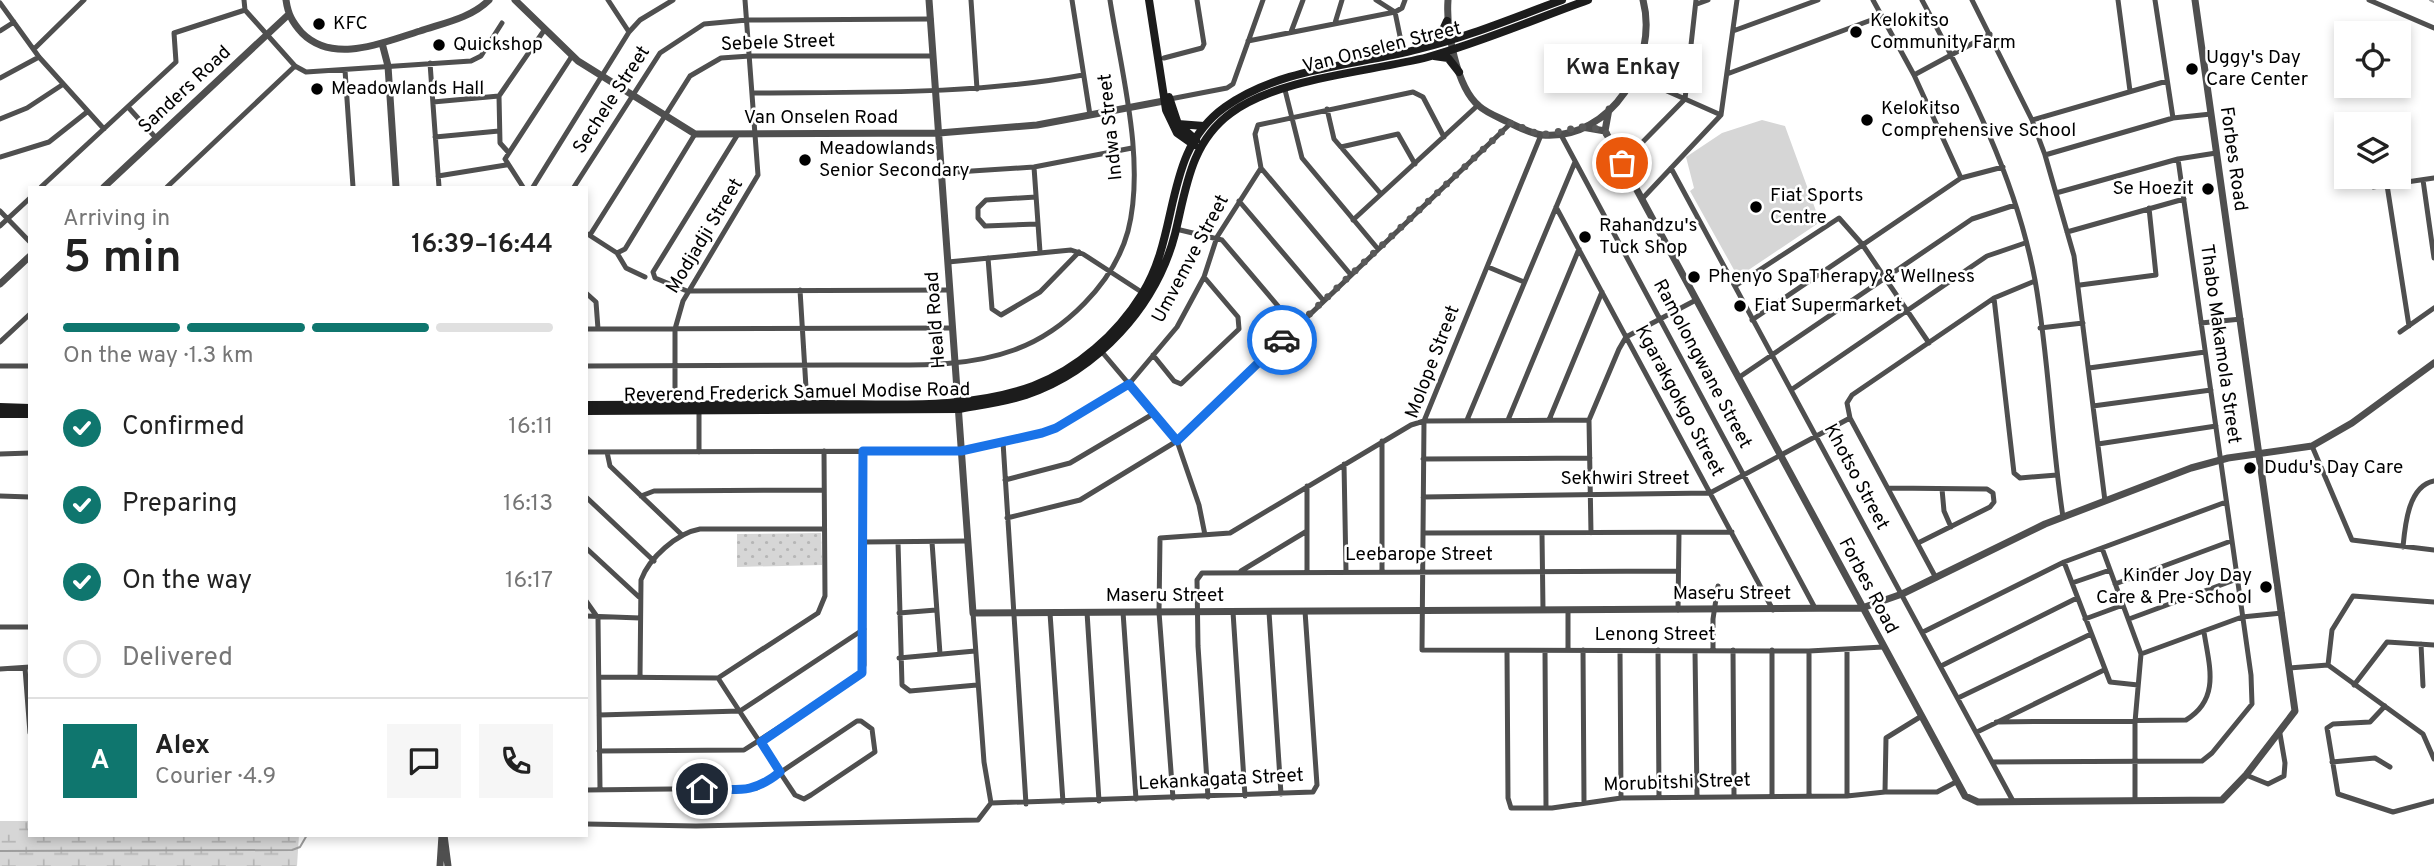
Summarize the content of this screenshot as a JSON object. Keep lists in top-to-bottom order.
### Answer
{
  "streets": {
    "main road": ["Van Onselen Street", "Reverend Frederick Samuel Modise Road"],
    "street": [
      "Sebele Street",
      "Sanders Road",
      "Sechele Street",
      "Van Onselen Road",
      "Indwa Street",
      "Forbes Road",
      "Modjadji Street",
      "Umvemve Street",
      "Heald Road",
      "Thabo Makamola Street",
      "Molope Street",
      "Ramolongwane Street",
      "Kgarakgokgo Street",
      "Khotso Street",
      "Sekhwiri Street",
      "Leebarope Street",
      "Maseru Street",
      "Lenong Street",
      "Lekankagata Street",
      "Morubitshi Street"
    ]
  },
  "crossings": [
    ["Sebele Street", "Modjadji Street"],
    ["Sebele Street", "Heald Road"],
    ["Van Onselen Street", "Reverend Frederick Samuel Modise Road"],
    ["Sechele Street", "Modjadji Street"],
    ["Sechele Street", "Heald Road"],
    ["Van Onselen Road", "Indwa Street"],
    ["Van Onselen Road", "Modjadji Street"],
    ["Van Onselen Road", "Heald Road"],
    ["Indwa Street", "Modjadji Street"],
    ["Indwa Street", "Heald Road"],
    ["Forbes Road", "Khotso Street"],
    ["Forbes Road", "Sekhwiri Street"],
    ["Forbes Road", "Maseru Street"],
    ["Forbes Road", "Lenong Street"],
    ["Forbes Road", "Morubitshi Street"],
    ["Modjadji Street", "Reverend Frederick Samuel Modise Road"],
    ["Umvemve Street", "Heald Road"],
    ["Heald Road", "Reverend Frederick Samuel Modise Road"],
    ["Heald Road", "Maseru Street"],
    ["Heald Road", "Lekankagata Street"],
    ["Thabo Makamola Street", "Khotso Street"],
    ["Thabo Makamola Street", "Maseru Street"],
    ["Molope Street", "Sekhwiri Street"],
    ["Molope Street", "Leebarope Street"],
    ["Molope Street", "Maseru Street"],
    ["Molope Street", "Lenong Street"],
    ["Ramolongwane Street", "Sekhwiri Street"],
    ["Ramolongwane Street", "Maseru Street"],
    ["Kgarakgokgo Street", "Sekhwiri Street"],
    ["Kgarakgokgo Street", "Maseru Street"],
    ["Khotso Street", "Sekhwiri Street"],
    ["Khotso Street", "Maseru Street"],
    ["Leebarope Street", "Maseru Street"],
    ["Maseru Street", "Lekankagata Street"],
    ["Lenong Street", "Morubitshi Street"]
  ],
  "places": [
    "KFC",
    "Kelokitso Community Farm",
    "Quickshop",
    "Uggy's Day Care Center",
    "Meadowlands Hall",
    "Kelokitso Comprehensive School",
    "Meadowlands Senior Secondary",
    "Kwa Enkay",
    "Se Hoezit",
    "Fiat Sports Centre",
    "Rahandzu's Tuck Shop",
    "Phenyo SpaTherapy & Wellness",
    "Fiat Supermarket",
    "Dudu's Day Care",
    "Kinder Joy Day Care & Pre-School"
  ],
  "page": {
    "bubble": "Kwa Enkay",
    "heading": ["5 min", "Arriving in", "16:39–16:44"],
    "panel": ["Alex", "Courier · 4.9"],
    "bar": "On the way · 1.3 km",
    "list": [
      ["Confirmed", "16:11"],
      ["Preparing", "16:13"],
      ["On the way", "16:17"],
      "Delivered"
    ],
    "round": "A"
  }
}
